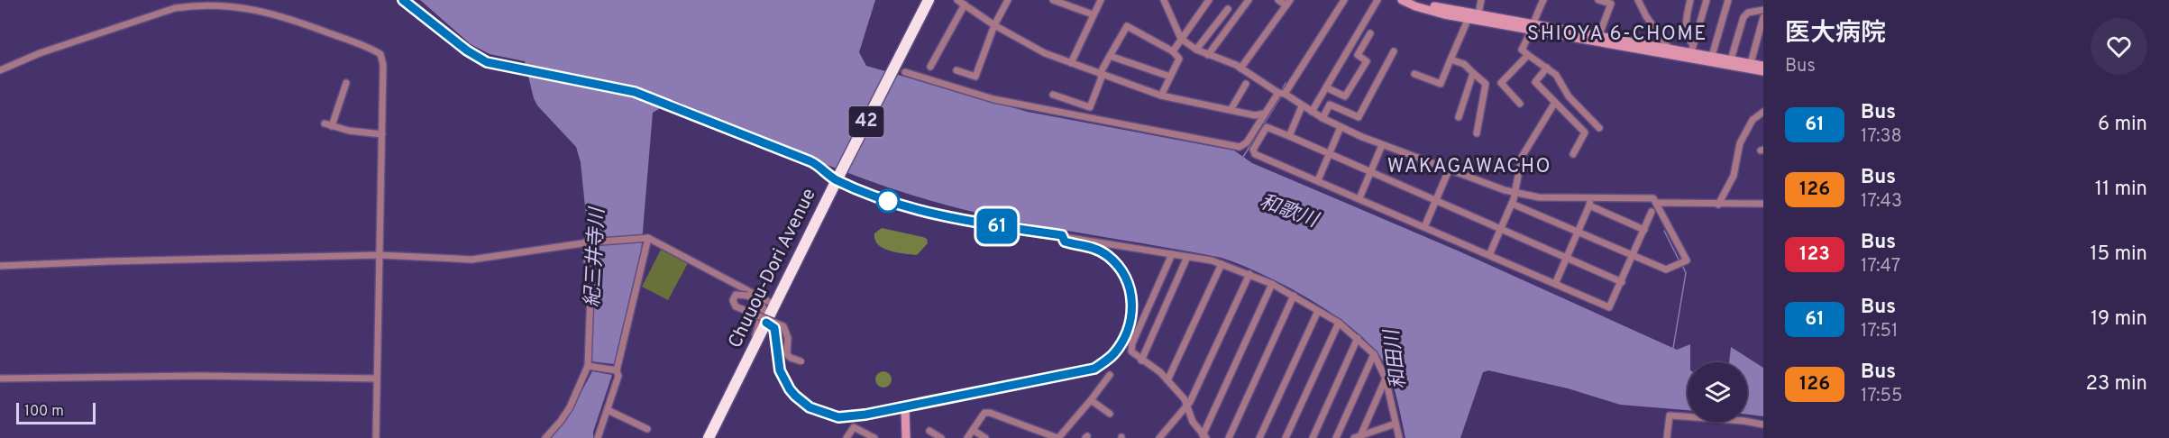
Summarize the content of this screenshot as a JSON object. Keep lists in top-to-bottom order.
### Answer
{
  "streets": {
    "highway": ["42", "Chuuou-Dori Avenue"]
  },
  "districts": ["SHIOYA 6-CHOME", "WAKAGAWACHO"],
  "water": ["和歌川", "紀三井寺川", "和田川"],
  "lines": ["bus line 61"],
  "scale_bar": "100 m",
  "page": {
    "on_map": "61",
    "heading": ["医大病院", "Bus"],
    "list": [
      {
        "mark": "61",
        "name": "Bus",
        "note": "17:38",
        "value": "6 min"
      },
      {
        "mark": "126",
        "name": "Bus",
        "note": "17:43",
        "value": "11 min"
      },
      {
        "mark": "123",
        "name": "Bus",
        "note": "17:47",
        "value": "15 min"
      },
      {
        "mark": "61",
        "name": "Bus",
        "note": "17:51",
        "value": "19 min"
      },
      {
        "mark": "126",
        "name": "Bus",
        "note": "17:55",
        "value": "23 min"
      }
    ],
    "scale": "100 m"
  }
}
